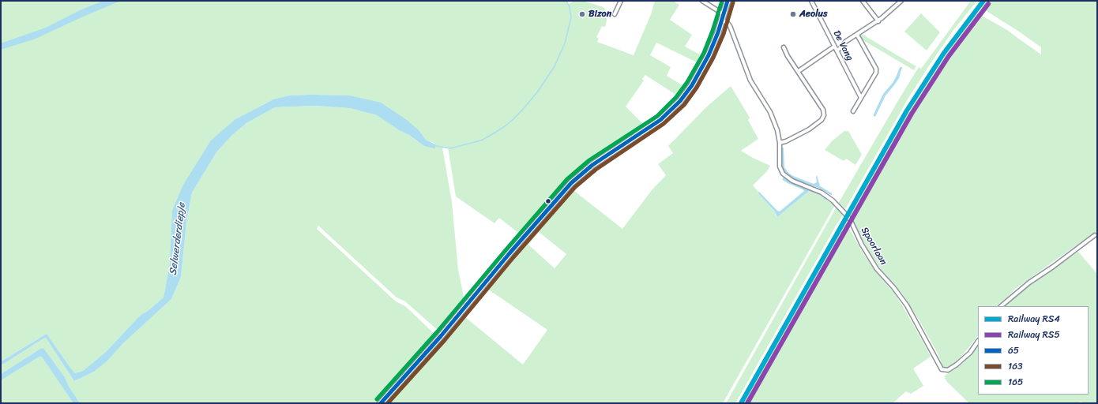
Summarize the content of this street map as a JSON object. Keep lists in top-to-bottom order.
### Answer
{
  "streets": {
    "street": ["De Vang", "Spoorlaan"]
  },
  "water": ["Selwerderdiepje"],
  "places": ["Bizon", "Aeolus"],
  "lines": [
    "rail line RS4",
    "transit line 65",
    "transit line 165",
    "transit line 163",
    "rail line RS5"
  ],
  "legend": [
    "Railway RS4",
    "Railway RS5",
    "65",
    "163",
    "165"
  ]
}
